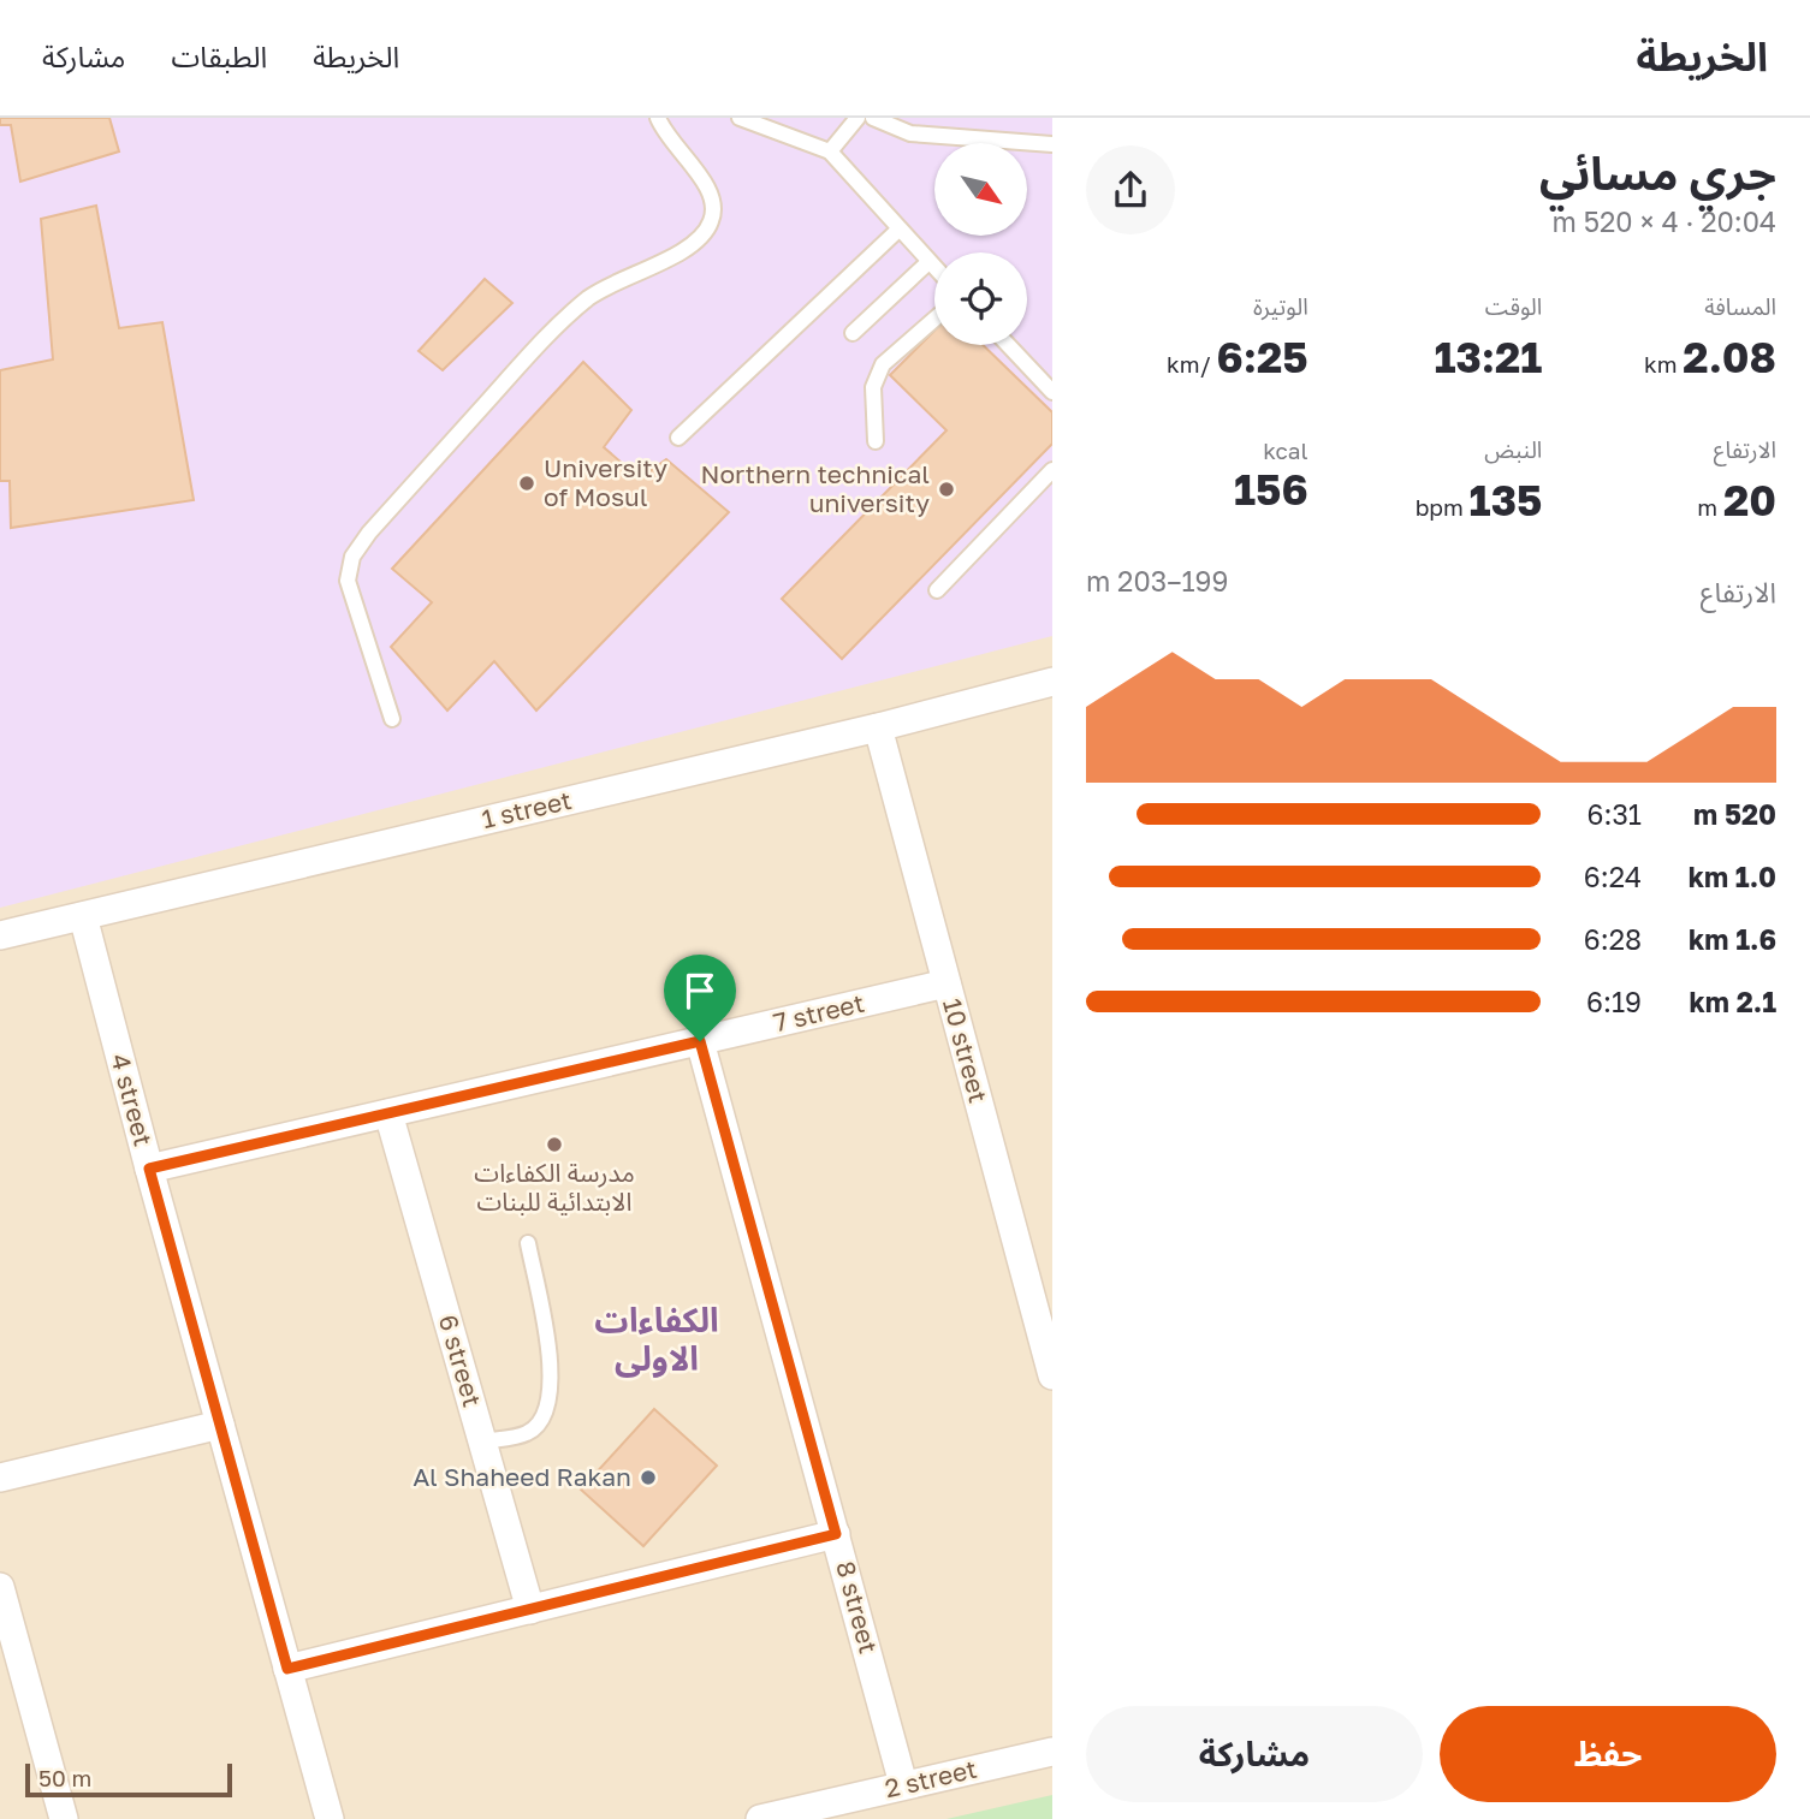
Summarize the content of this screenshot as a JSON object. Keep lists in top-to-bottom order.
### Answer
{
  "streets": {
    "street": [
      "1 street",
      "7 street",
      "10 street",
      "4 street",
      "6 street",
      "8 street",
      "2 street"
    ]
  },
  "crossings": [
    ["1 street", "10 street"],
    ["1 street", "4 street"],
    ["7 street", "10 street"],
    ["7 street", "4 street"],
    ["7 street", "6 street"],
    ["7 street", "8 street"],
    ["8 street", "2 street"]
  ],
  "districts": ["الكفاءات الاولى"],
  "places": [
    "University of Mosul",
    "Northern technical university",
    "مدرسة الكفاءات الابتدائية للبنات",
    "Al Shaheed Rakan"
  ],
  "scale_bar": "50 m",
  "north": "bottom right",
  "page": {
    "header": "الخريطة",
    "nav": ["الخريطة", "الطبقات", "مشاركة"],
    "heading": ["جري مسائي", "20:04 · 4 × 520 m"],
    "stats": [
      ["المسافة", "2.08 km"],
      ["الوقت", "13:21"],
      ["الوتيرة", "6:25 /km"],
      ["الارتفاع", "20 m"],
      ["النبض", "135 bpm"],
      ["kcal", "156"]
    ],
    "chart": ["الارتفاع", "199–203 m"],
    "list": [
      {
        "name": "520 m",
        "note": "6:31"
      },
      {
        "name": "1.0 km",
        "note": "6:24"
      },
      {
        "name": "1.6 km",
        "note": "6:28"
      },
      {
        "name": "2.1 km",
        "note": "6:19"
      }
    ],
    "buttons": ["حفظ", "مشاركة"],
    "scale": "50 m"
  }
}
